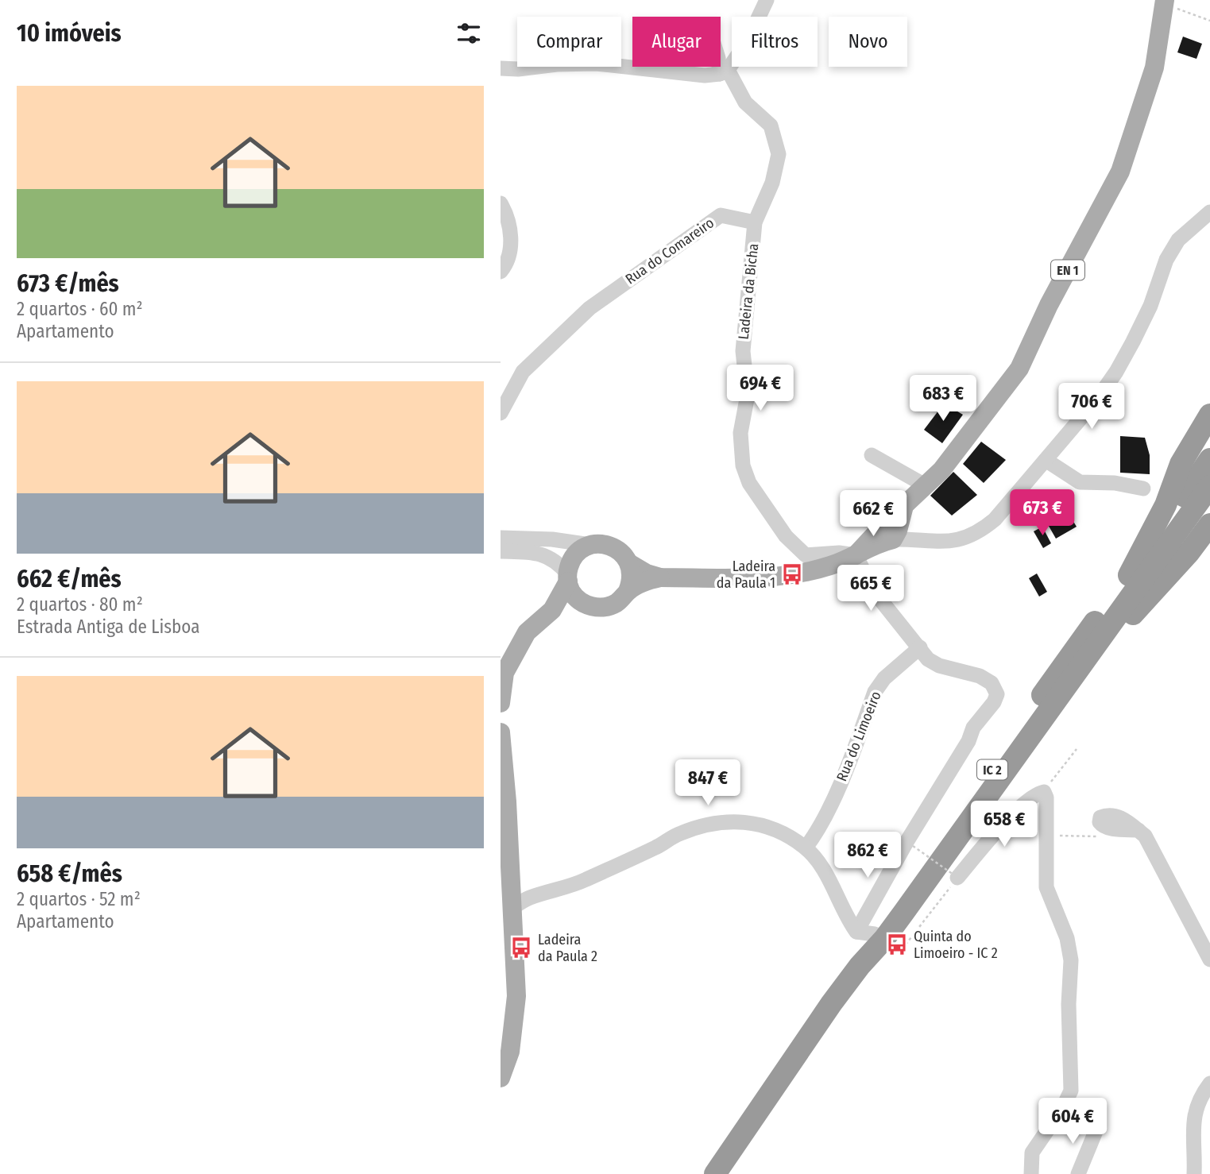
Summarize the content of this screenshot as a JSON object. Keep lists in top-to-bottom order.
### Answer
{
  "streets": {
    "highway": ["IC 2"],
    "main road": ["EN 1"],
    "street": ["Rua do Comareiro", "Ladeira da Bicha", "Rua do Limoeiro"]
  },
  "crossings": [
    ["Rua do Comareiro", "Ladeira da Bicha"],
    ["EN 1", "Ladeira da Bicha"]
  ],
  "places": {
    "bus stop": ["Ladeira da Paula 1", "Quinta do Limoeiro - IC 2", "Ladeira da Paula 2"]
  },
  "page": {
    "heading": "10 imóveis",
    "chip": [
      "Comprar",
      "Alugar",
      "Filtros",
      "Novo"
    ],
    "list": [
      {
        "name": "673 €/mês",
        "note": "2 quartos · 60 m² · Apartamento"
      },
      {
        "name": "662 €/mês",
        "note": "2 quartos · 80 m² · Estrada Antiga de Lisboa"
      },
      {
        "name": "658 €/mês",
        "note": "2 quartos · 52 m² · Apartamento"
      }
    ],
    "price": [
      "694 €",
      "683 €",
      "706 €",
      "673 €",
      "662 €",
      "665 €",
      "847 €",
      "658 €",
      "862 €",
      "604 €"
    ]
  }
}
